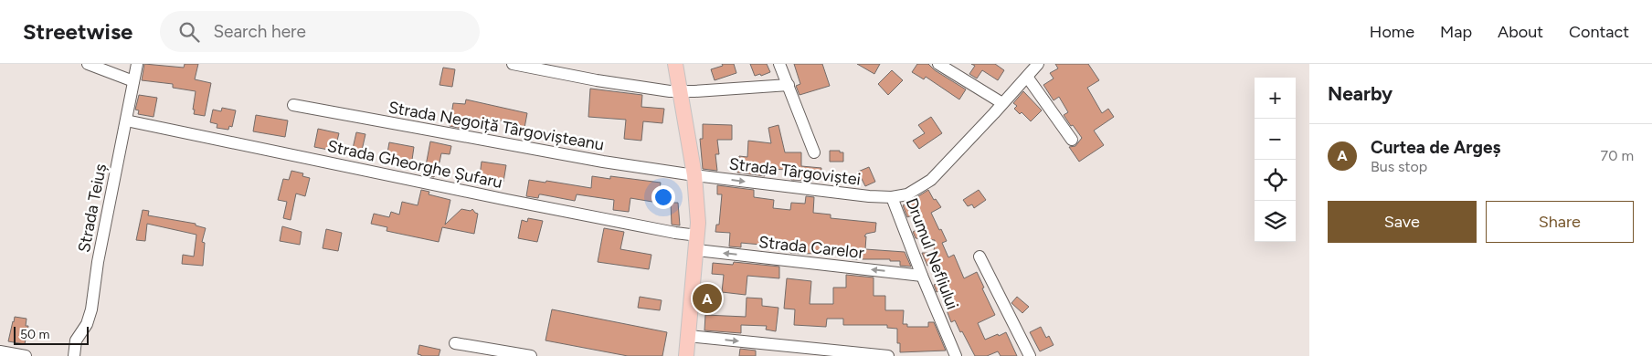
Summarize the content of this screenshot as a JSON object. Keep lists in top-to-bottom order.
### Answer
{
  "streets": {
    "street": [
      "Strada Negoiță Târgovișteanu",
      "Strada Gheorghe Șufaru",
      "Strada Târgoviștei",
      "Strada Teiuș",
      "Strada Carelor",
      "Drumul Nefliului"
    ]
  },
  "crossings": [
    ["Strada Negoiță Târgovișteanu", "Strada Târgoviștei"],
    ["Strada Gheorghe Șufaru", "Strada Teiuș"],
    ["Strada Târgoviștei", "Drumul Nefliului"],
    ["Strada Carelor", "Drumul Nefliului"]
  ],
  "scale_bar": "50 m",
  "page": {
    "header": "Streetwise",
    "search": "Search here",
    "nav": [
      "Home",
      "Map",
      "About",
      "Contact"
    ],
    "heading": "Nearby",
    "map_buttons": ["+", "−"],
    "list": [
      {
        "mark": "A",
        "name": "Curtea de Argeș",
        "note": "Bus stop",
        "value": "70 m"
      }
    ],
    "buttons": ["Save", "Share"],
    "pins": "A",
    "scale": "50 m"
  }
}
